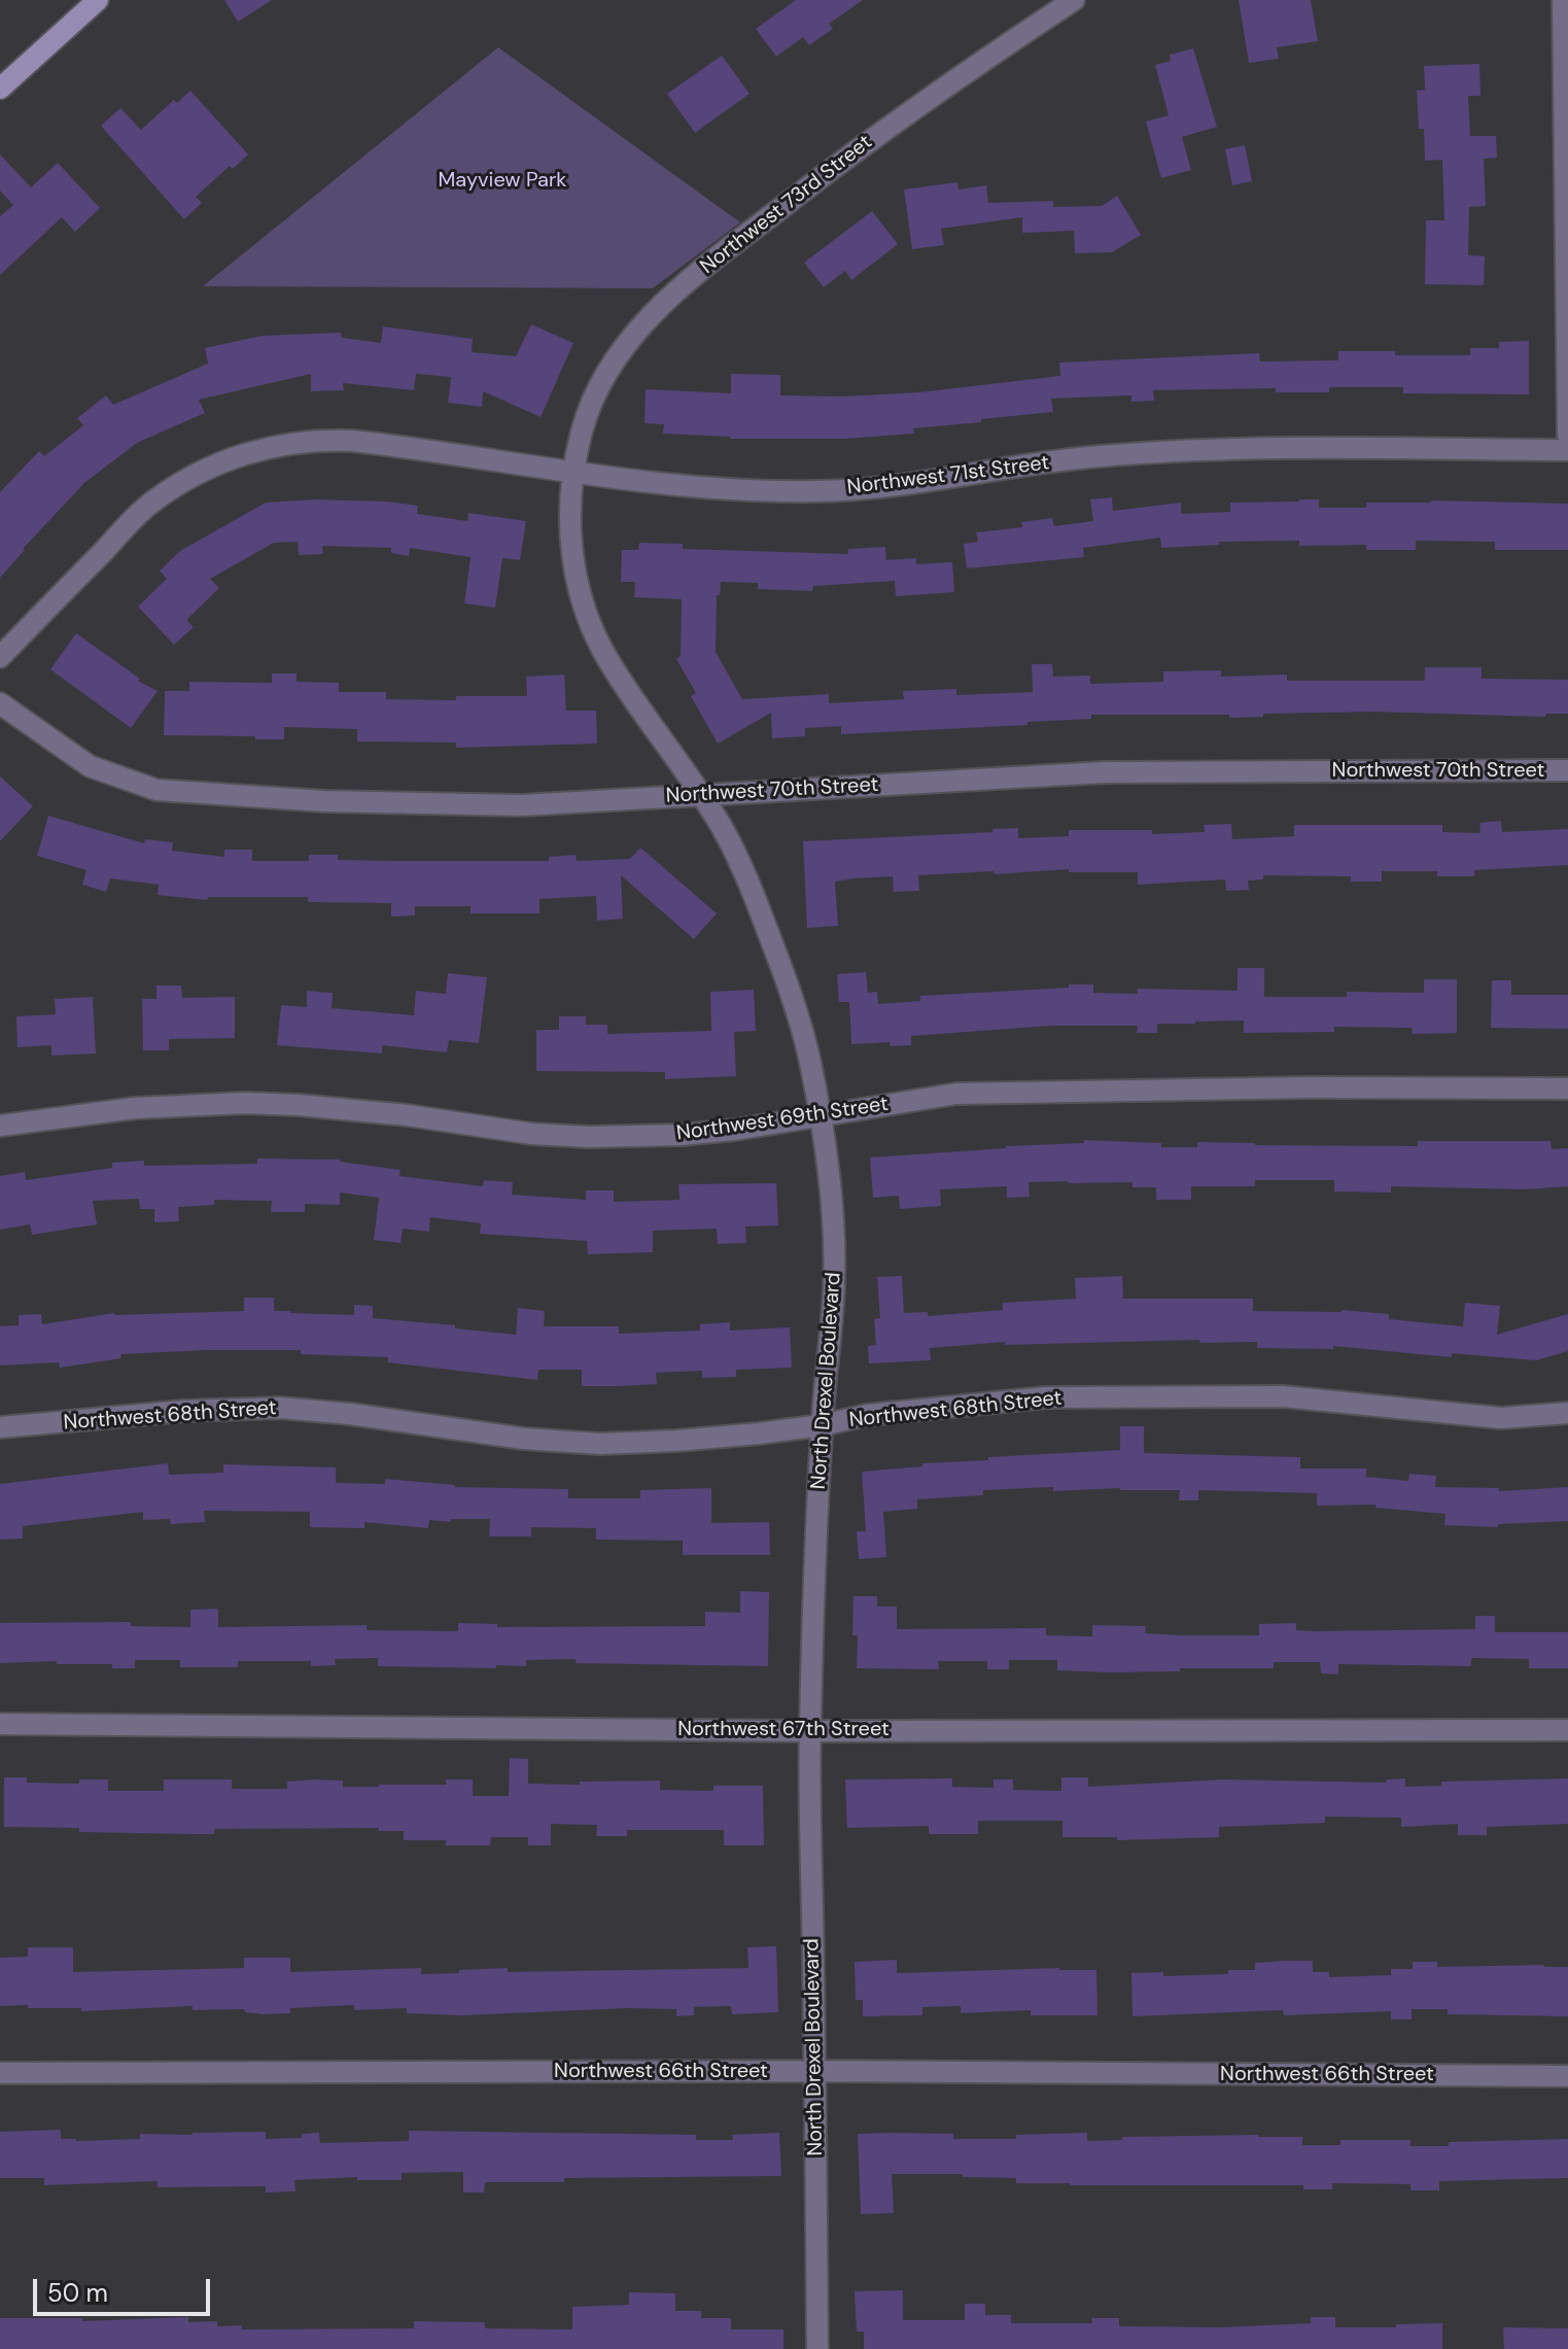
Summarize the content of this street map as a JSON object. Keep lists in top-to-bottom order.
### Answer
{
  "streets": {
    "street": [
      "Northwest 73rd Street",
      "Northwest 71st Street",
      "Northwest 70th Street",
      "Northwest 69th Street",
      "North Drexel Boulevard",
      "Northwest 68th Street",
      "Northwest 67th Street",
      "Northwest 66th Street"
    ]
  },
  "crossings": [
    ["Northwest 73rd Street", "Northwest 71st Street"],
    ["Northwest 73rd Street", "North Drexel Boulevard"],
    ["Northwest 71st Street", "North Drexel Boulevard"],
    ["Northwest 70th Street", "North Drexel Boulevard"],
    ["Northwest 69th Street", "North Drexel Boulevard"],
    ["North Drexel Boulevard", "Northwest 68th Street"],
    ["North Drexel Boulevard", "Northwest 67th Street"],
    ["North Drexel Boulevard", "Northwest 66th Street"]
  ],
  "parks": ["Mayview Park"],
  "scale_bar": "50 m"
}
